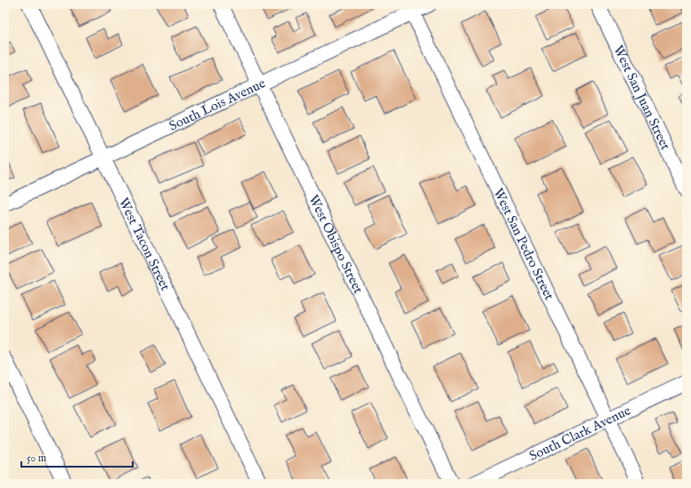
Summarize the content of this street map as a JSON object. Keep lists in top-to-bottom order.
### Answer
{
  "streets": {
    "street": [
      "West San Juan Street",
      "South Lois Avenue",
      "West Tacon Street",
      "West San Pedro Street",
      "West Obispo Street",
      "South Clark Avenue"
    ]
  },
  "crossings": [
    ["South Lois Avenue", "West Tacon Street"],
    ["South Lois Avenue", "West San Pedro Street"],
    ["South Lois Avenue", "West Obispo Street"],
    ["West San Pedro Street", "South Clark Avenue"]
  ],
  "scale_bar": "50 m"
}
